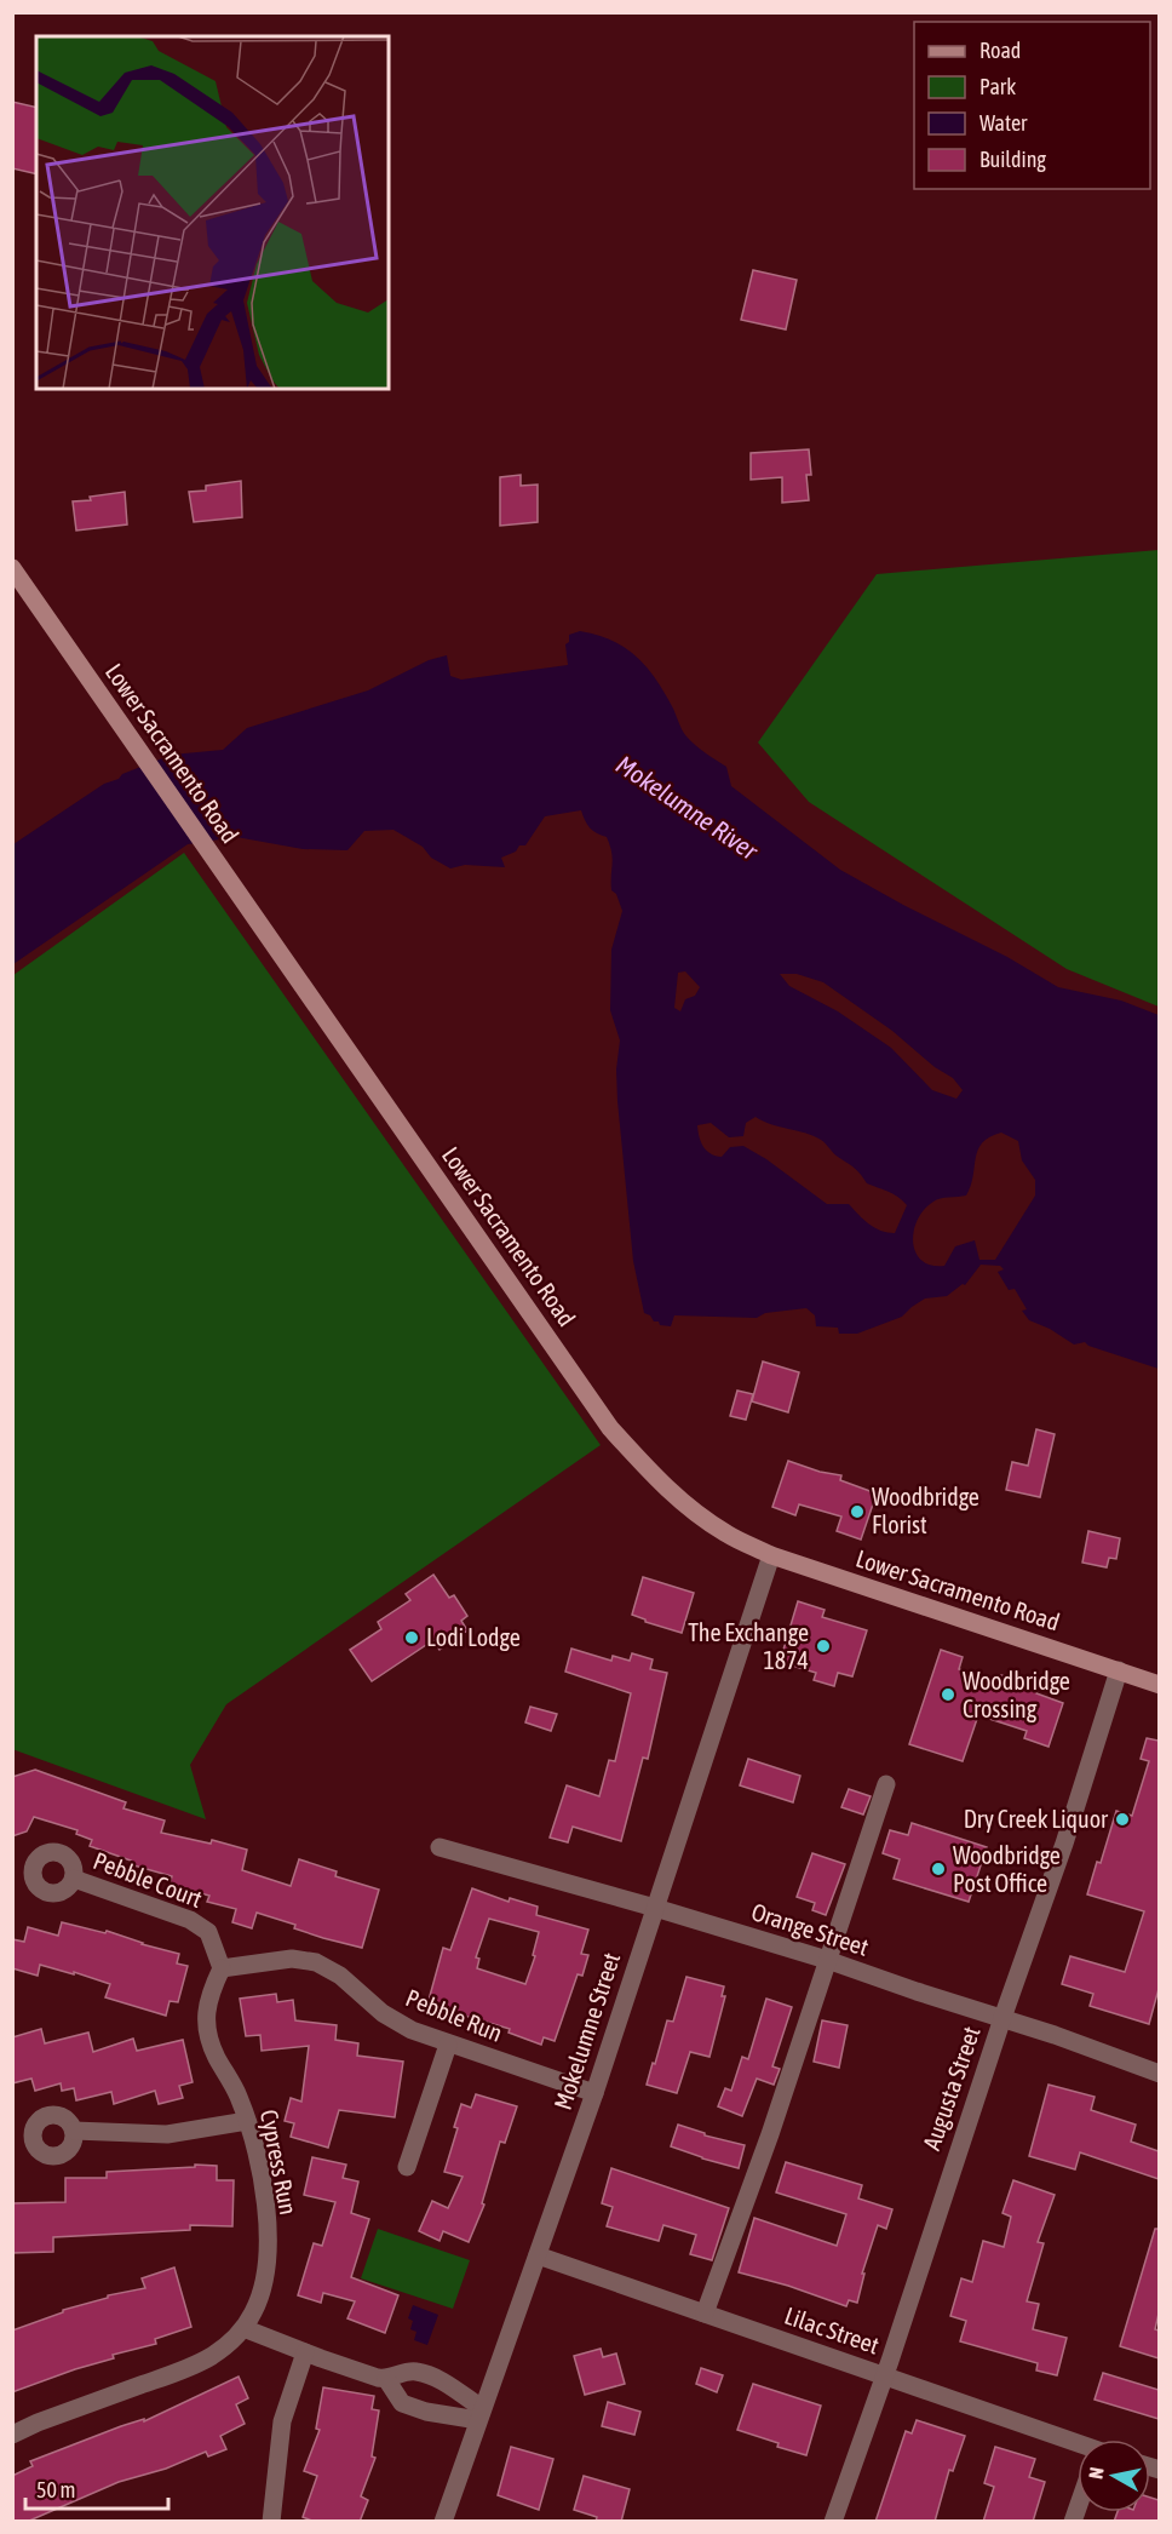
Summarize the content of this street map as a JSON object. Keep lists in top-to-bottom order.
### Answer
{
  "streets": {
    "main road": ["Lower Sacramento Road"],
    "street": [
      "Pebble Court",
      "Orange Street",
      "Pebble Run",
      "Mokelumne Street",
      "Augusta Street",
      "Cypress Run",
      "Lilac Street"
    ]
  },
  "crossings": [
    ["Lower Sacramento Road", "Mokelumne Street"],
    ["Lower Sacramento Road", "Augusta Street"],
    ["Pebble Court", "Pebble Run"],
    ["Pebble Court", "Cypress Run"],
    ["Orange Street", "Mokelumne Street"],
    ["Orange Street", "Augusta Street"],
    ["Pebble Run", "Mokelumne Street"],
    ["Pebble Run", "Cypress Run"],
    ["Mokelumne Street", "Lilac Street"],
    ["Augusta Street", "Lilac Street"]
  ],
  "water": ["Mokelumne River"],
  "places": [
    "Woodbridge Florist",
    "Lodi Lodge",
    "The Exchange 1874",
    "Woodbridge Crossing",
    "Dry Creek Liquor",
    "Woodbridge Post Office"
  ],
  "legend": [
    "Road",
    "Park",
    "Water",
    "Building"
  ],
  "scale_bar": "50 m",
  "north": "left"
}
